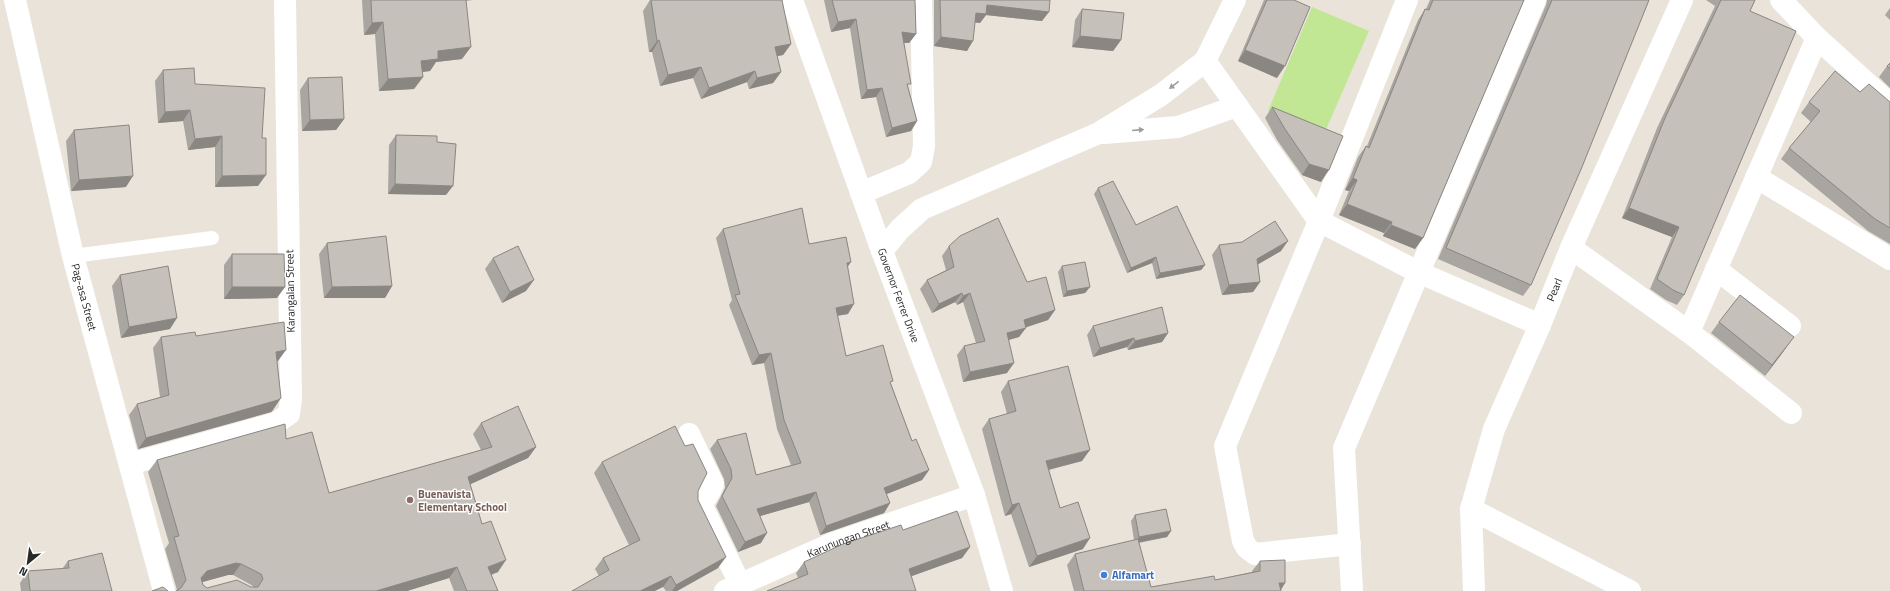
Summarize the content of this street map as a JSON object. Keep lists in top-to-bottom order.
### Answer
{
  "streets": {
    "street": [
      "Pearl",
      "Karangalan Street",
      "Governor Ferrer Drive",
      "Pag-asa Street",
      "Karunungan Street"
    ]
  },
  "crossings": [
    ["Karangalan Street", "Pag-asa Street"],
    ["Governor Ferrer Drive", "Karunungan Street"]
  ],
  "places": ["Buenavista Elementary School", "Alfamart"],
  "north": "bottom left"
}
